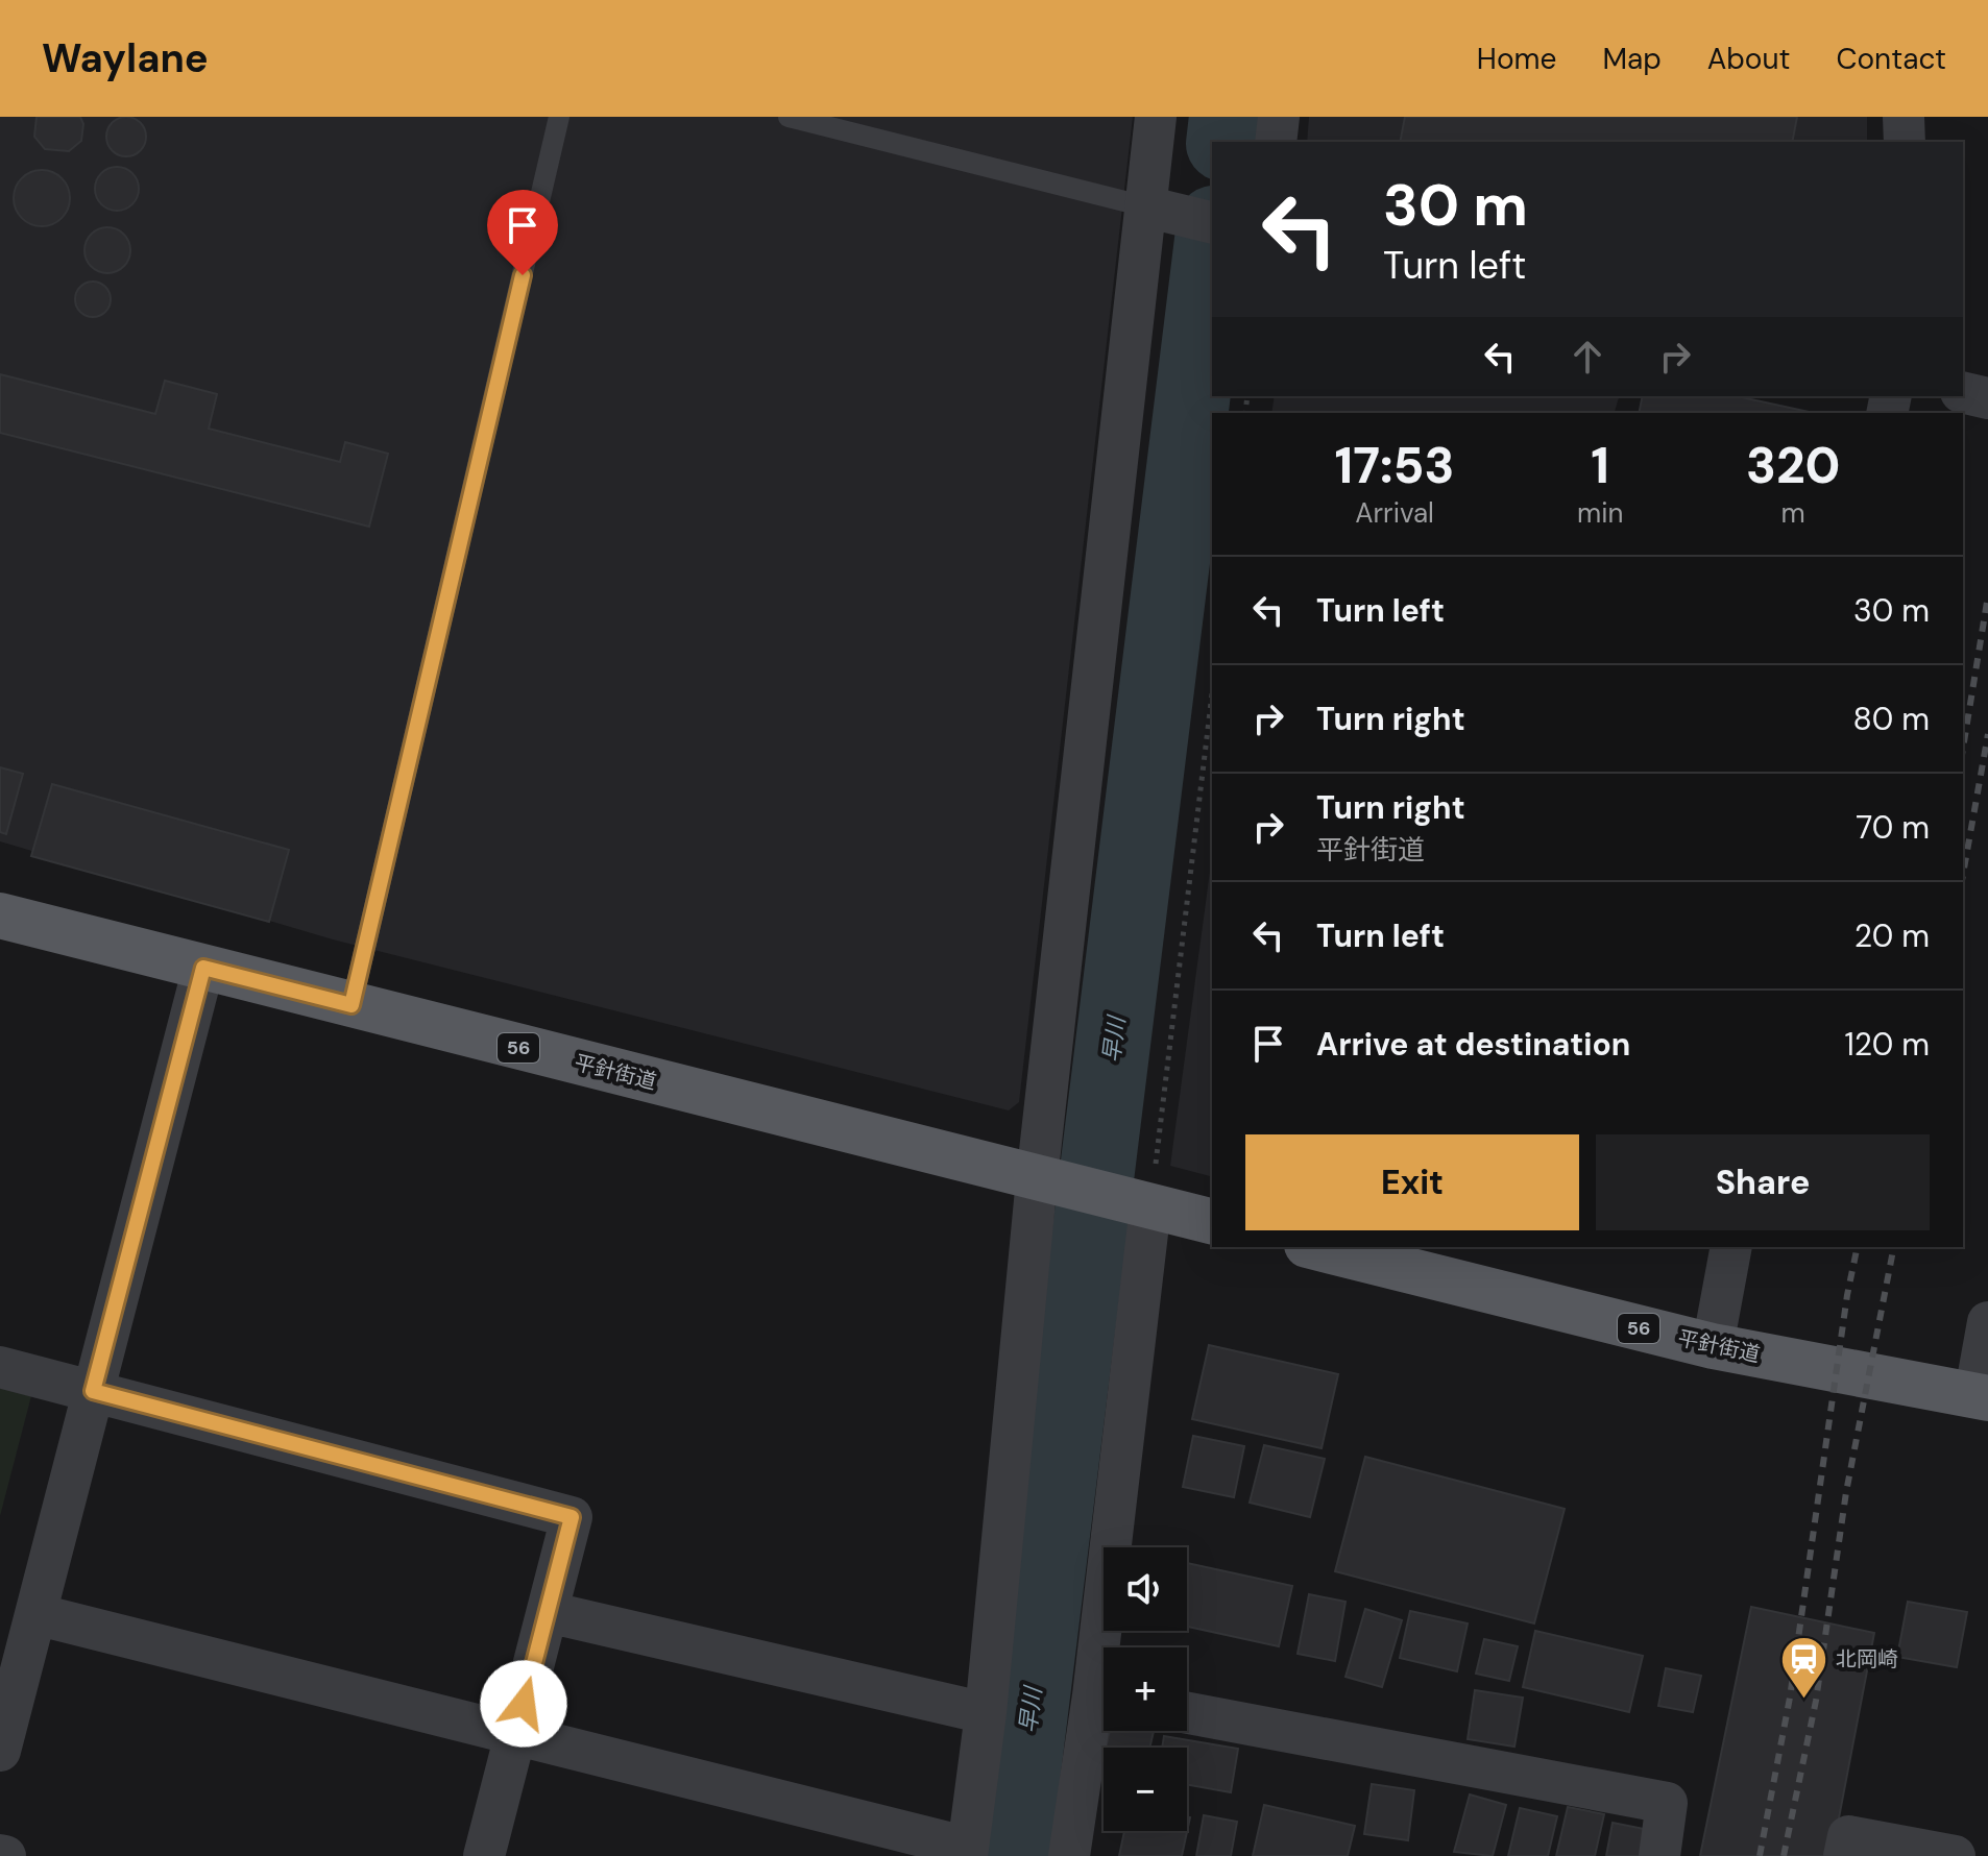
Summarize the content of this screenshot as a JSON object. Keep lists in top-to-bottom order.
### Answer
{
  "streets": {
    "main road": ["56", "平針街道"]
  },
  "crossings": [
    ["56", "平針街道"]
  ],
  "water": ["早川"],
  "places": {
    "station": ["北岡崎"]
  },
  "page": {
    "header": "Waylane",
    "nav": [
      "Home",
      "Map",
      "About",
      "Contact"
    ],
    "turn": ["30 m", "Turn left"],
    "eta": [
      "17:53",
      "Arrival",
      "1",
      "min",
      "320",
      "m"
    ],
    "list": [
      {
        "name": "Turn left",
        "value": "30 m"
      },
      {
        "name": "Turn right",
        "value": "80 m"
      },
      {
        "name": "Turn right",
        "note": "平針街道",
        "value": "70 m"
      },
      {
        "name": "Turn left",
        "value": "20 m"
      },
      {
        "name": "Arrive at destination",
        "value": "120 m"
      }
    ],
    "buttons": ["Exit", "Share"],
    "map_buttons": ["+", "−"]
  }
}
